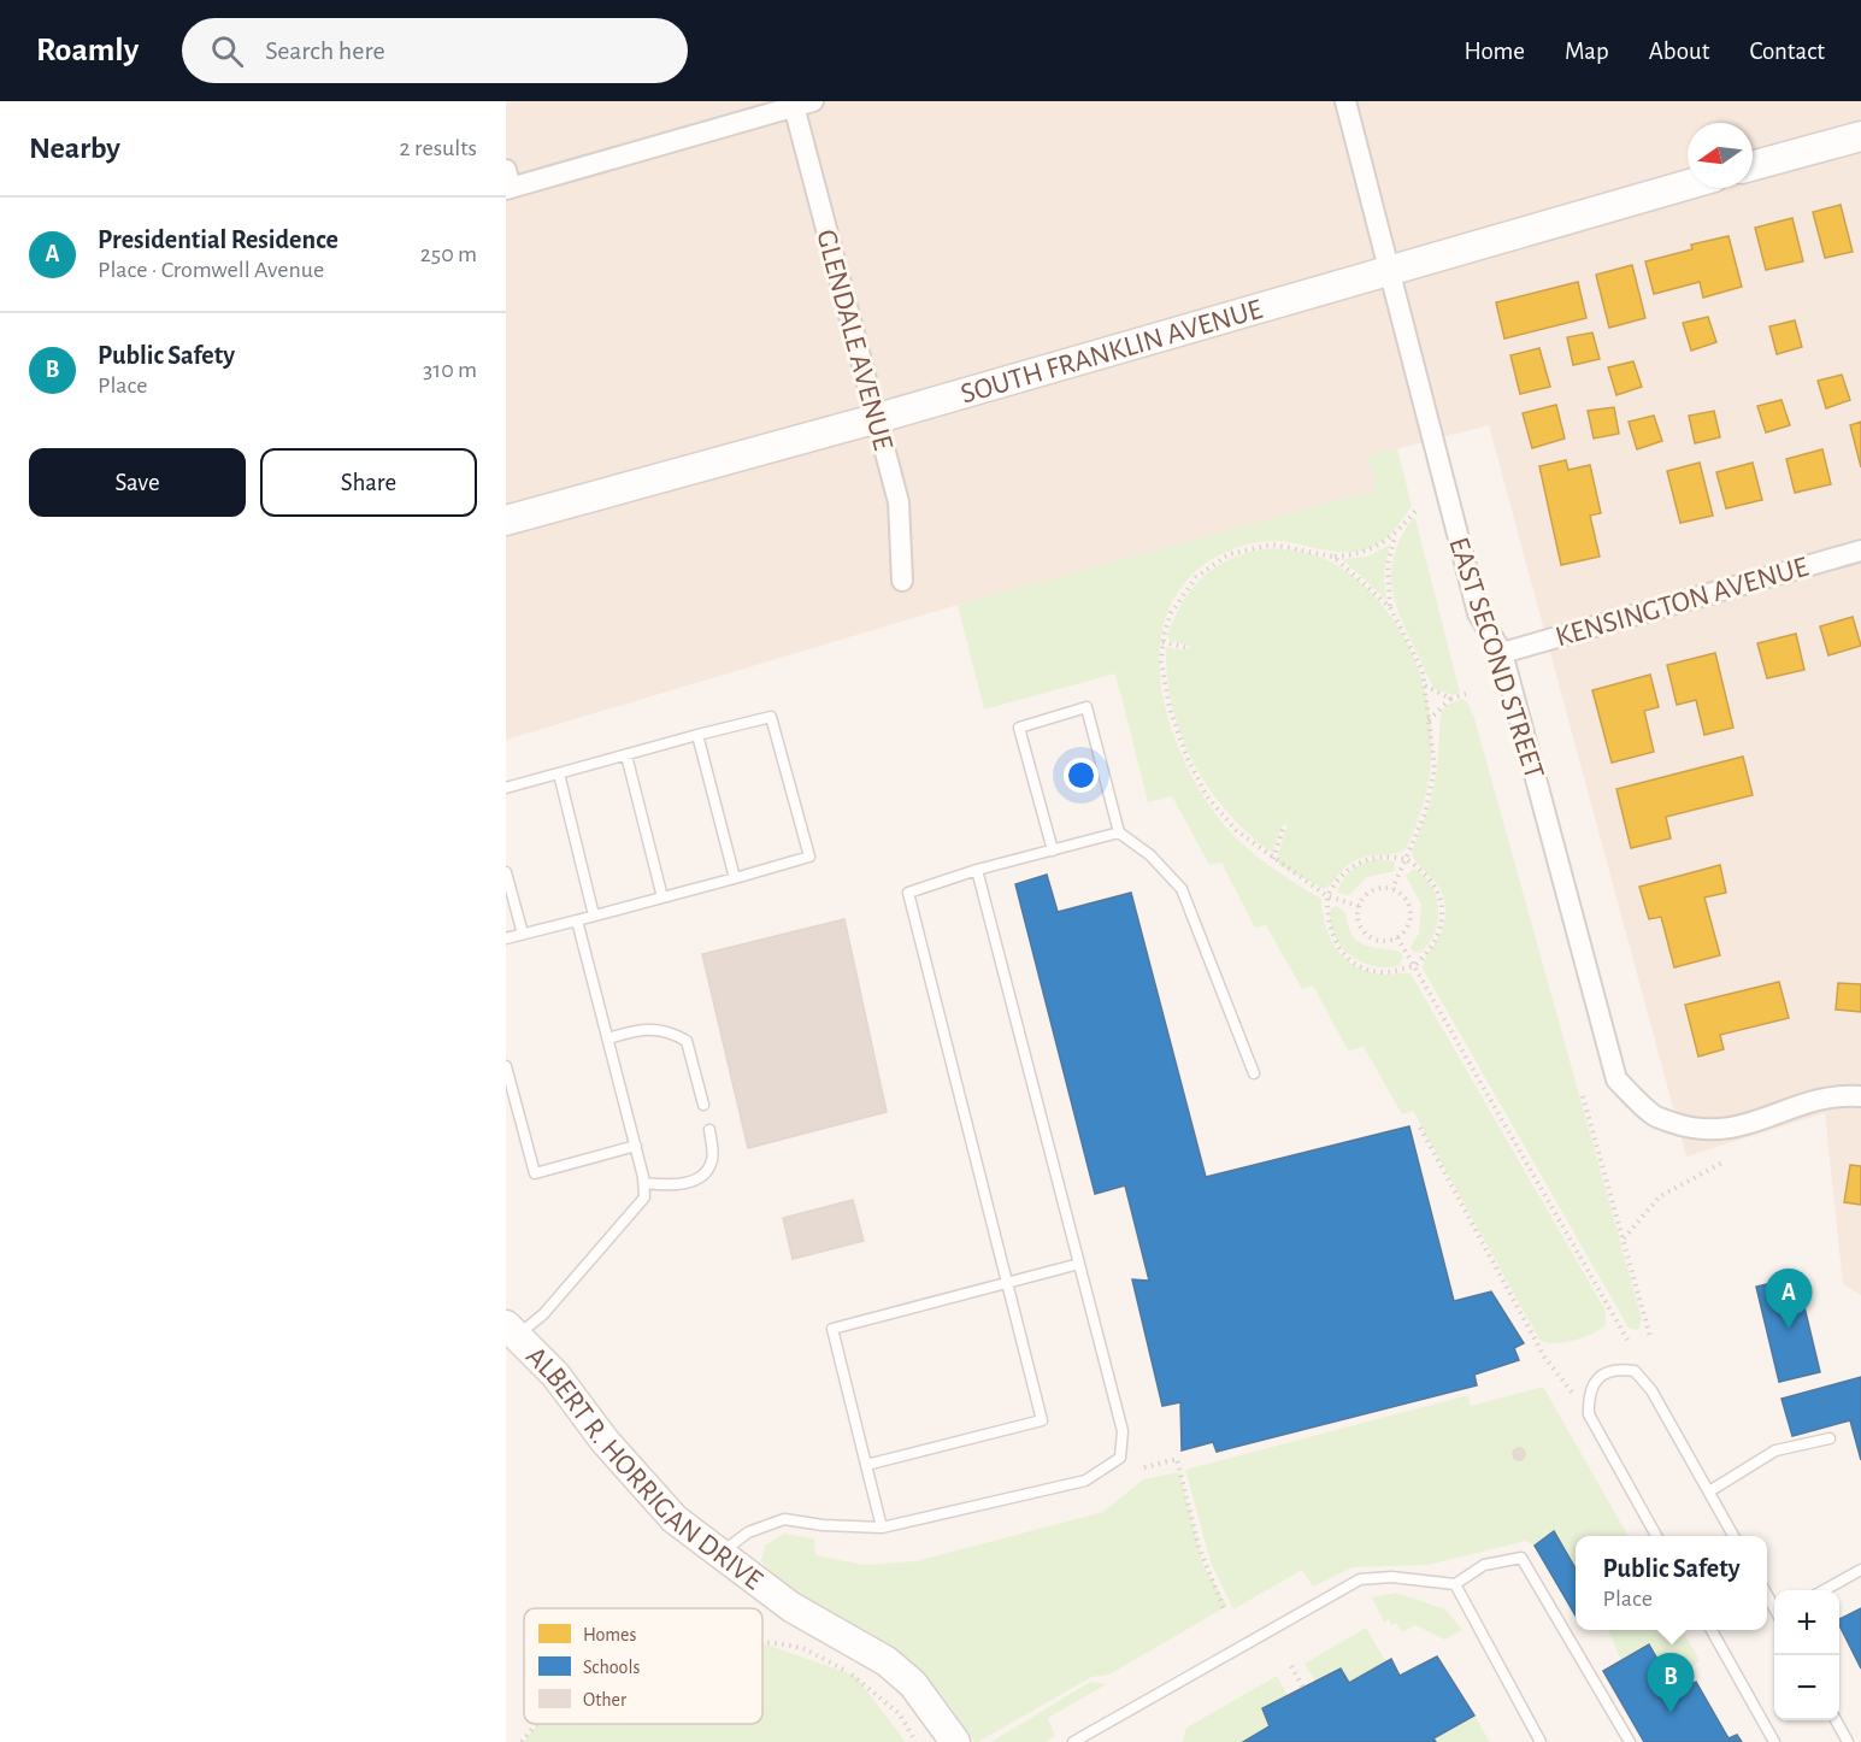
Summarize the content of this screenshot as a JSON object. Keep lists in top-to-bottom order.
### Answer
{
  "streets": {
    "street": [
      "GLENDALE AVENUE",
      "SOUTH FRANKLIN AVENUE",
      "KENSINGTON AVENUE",
      "EAST SECOND STREET",
      "ALBERT R. HORRIGAN DRIVE"
    ]
  },
  "crossings": [
    ["GLENDALE AVENUE", "SOUTH FRANKLIN AVENUE"],
    ["SOUTH FRANKLIN AVENUE", "EAST SECOND STREET"],
    ["KENSINGTON AVENUE", "EAST SECOND STREET"]
  ],
  "legend": ["Homes", "Schools", "Other"],
  "north": "left",
  "page": {
    "header": "Roamly",
    "search": "Search here",
    "nav": [
      "Home",
      "Map",
      "About",
      "Contact"
    ],
    "heading": ["Nearby", "2 results"],
    "list": [
      {
        "mark": "A",
        "name": "Presidential Residence",
        "note": "Place · Cromwell Avenue",
        "value": "250 m"
      },
      {
        "mark": "B",
        "name": "Public Safety",
        "note": "Place",
        "value": "310 m"
      }
    ],
    "buttons": ["Save", "Share"],
    "pins": ["A", "B"],
    "popup": ["Public Safety", "Place"],
    "map_buttons": ["+", "−"]
  }
}
